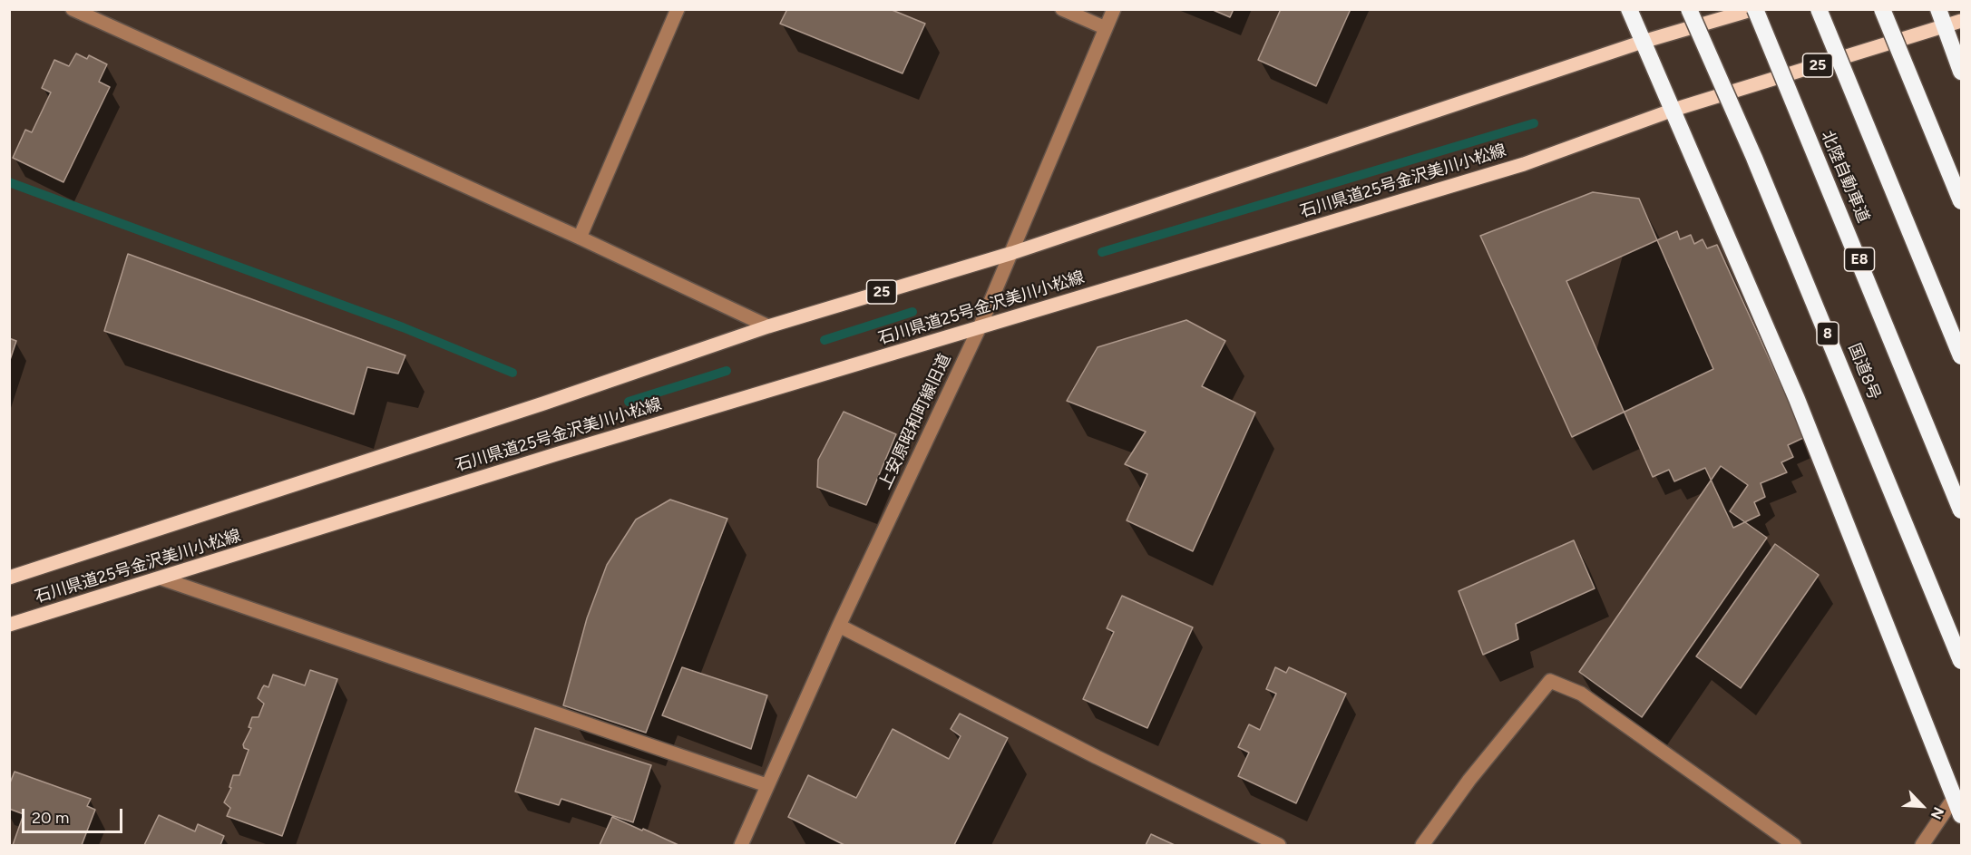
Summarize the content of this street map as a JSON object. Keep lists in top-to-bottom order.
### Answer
{
  "streets": {
    "highway": [
      "北陸自動車道",
      "E8",
      "8",
      "国道8号"
    ],
    "main road": ["25", "石川県道25号金沢美川小松線"],
    "street": ["上安原昭和町線旧道"]
  },
  "crossings": [
    ["北陸自動車道", "石川県道25号金沢美川小松線"],
    ["石川県道25号金沢美川小松線", "上安原昭和町線旧道"]
  ],
  "scale_bar": "20 m",
  "north": "bottom right"
}
